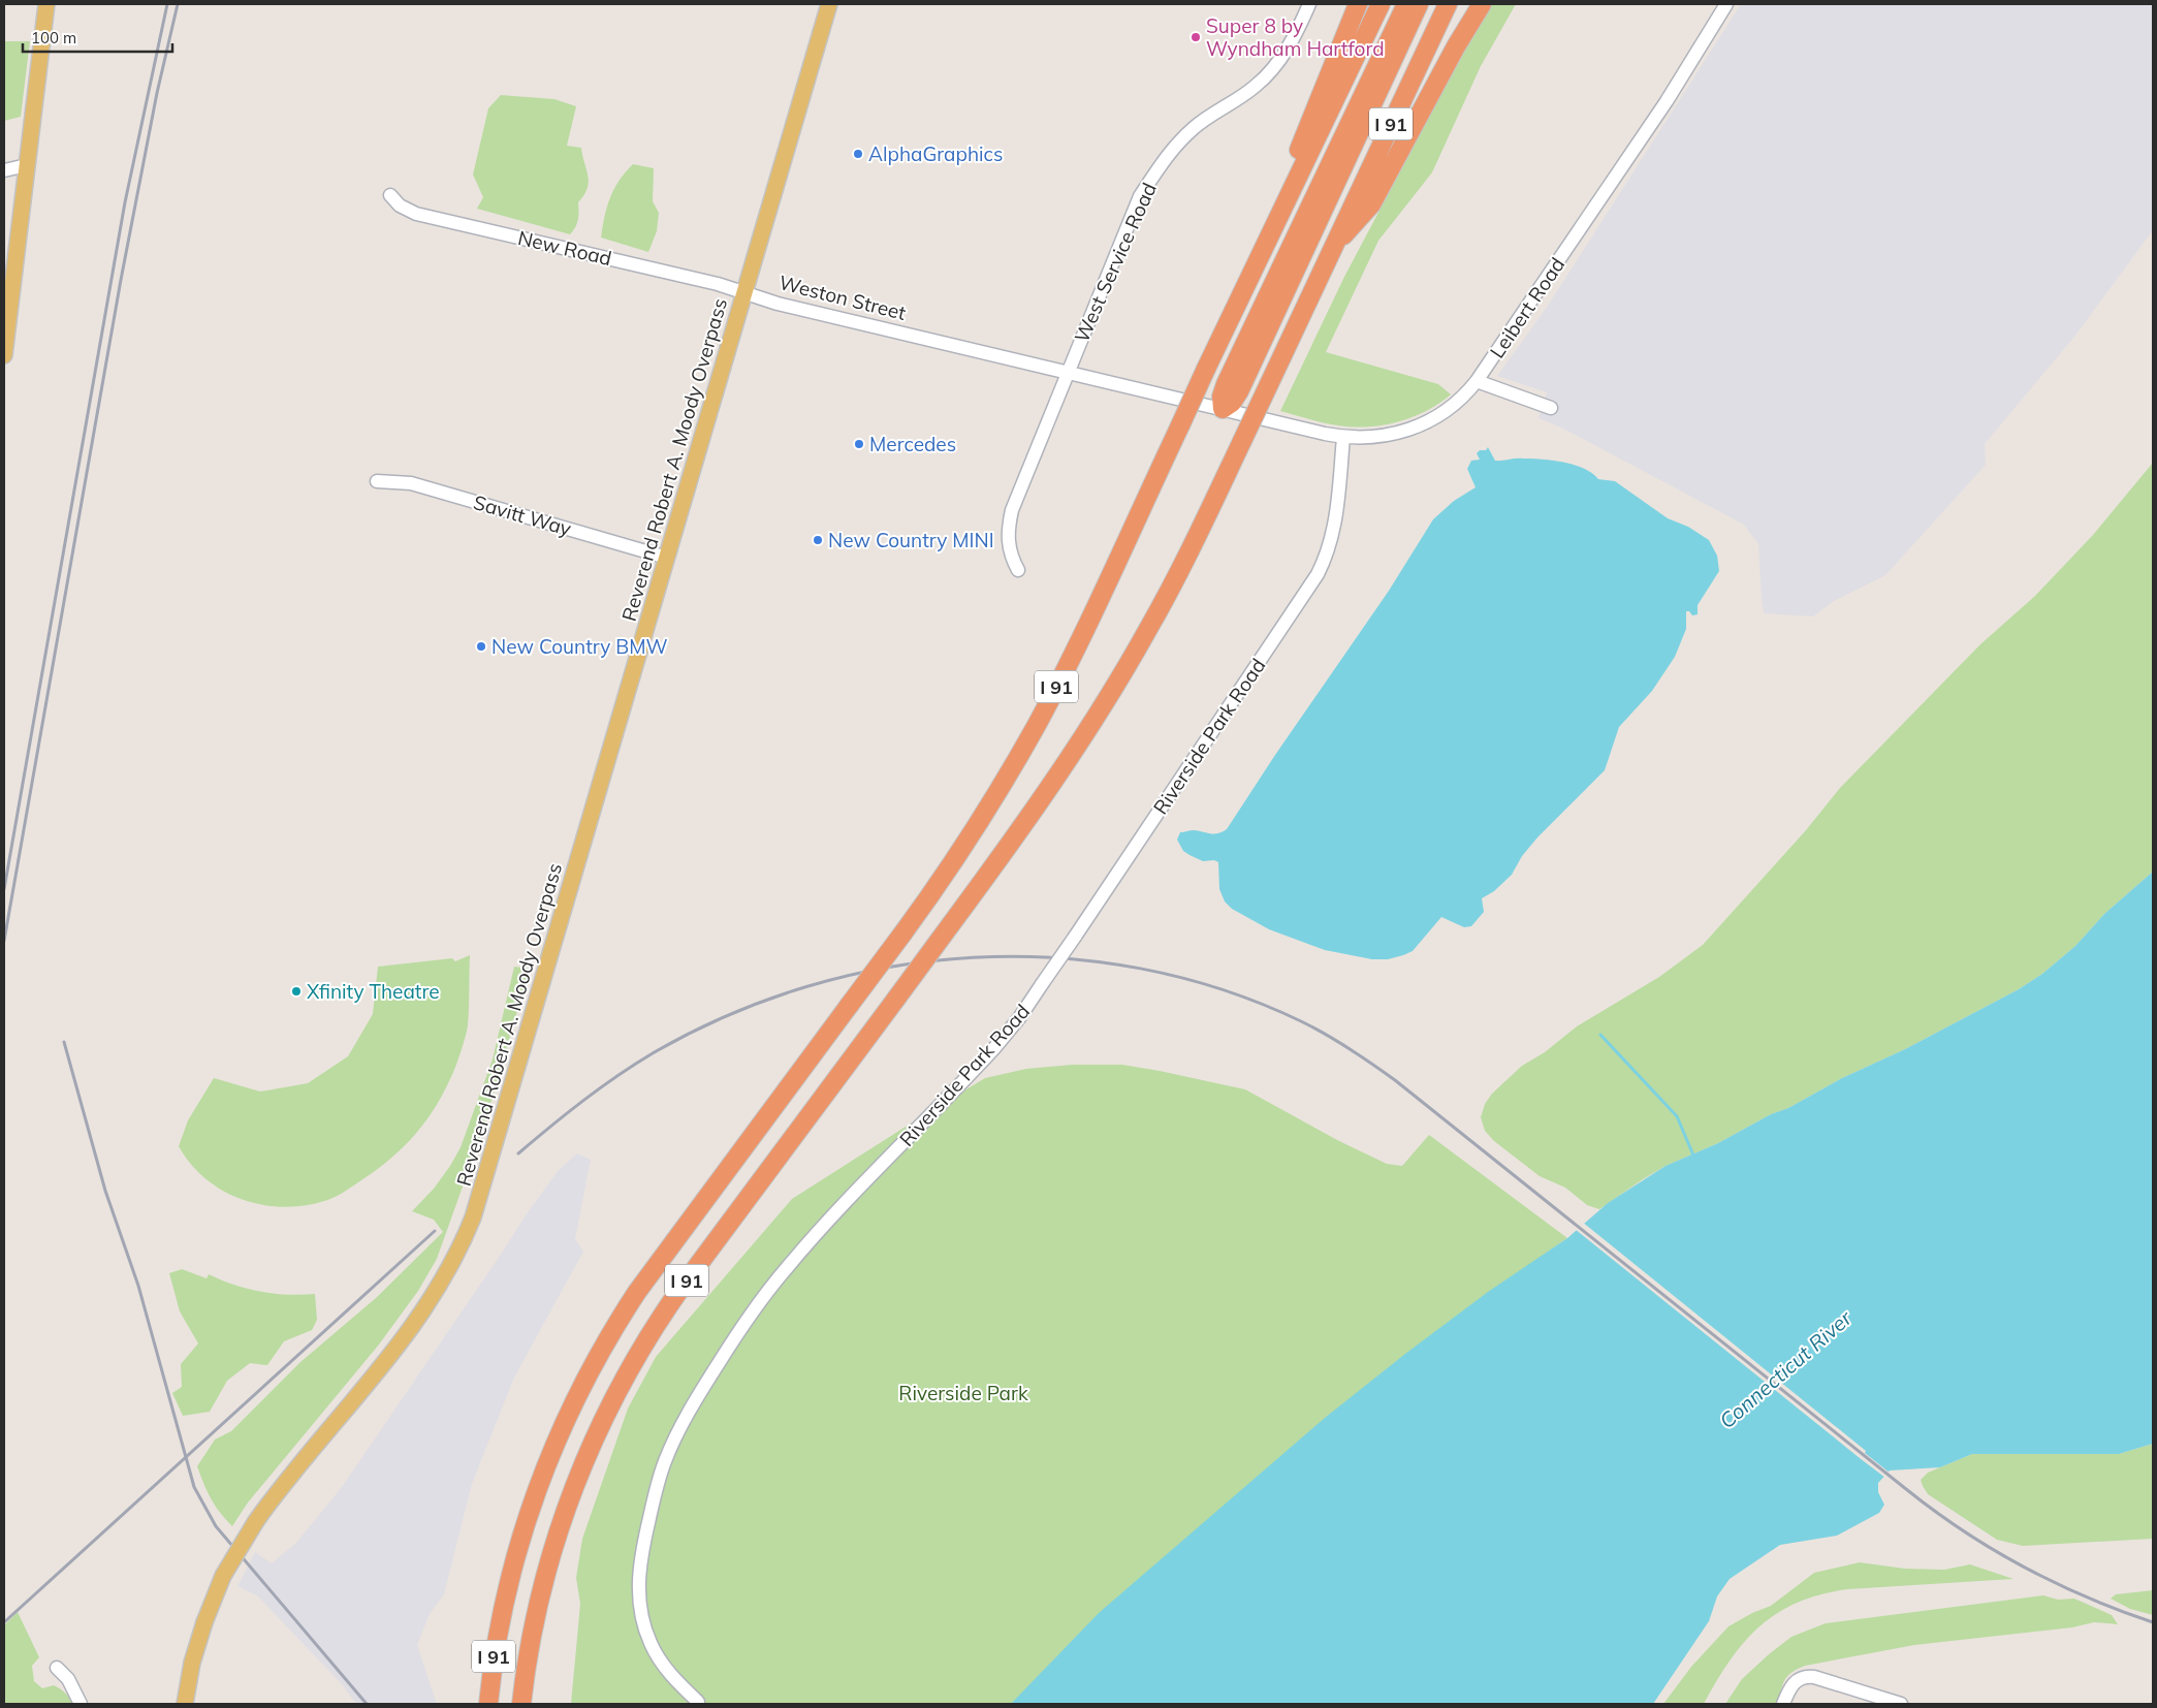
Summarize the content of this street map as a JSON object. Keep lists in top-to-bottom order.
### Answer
{
  "streets": {
    "highway": ["I 91"],
    "main road": ["Reverend Robert A. Moody Overpass"],
    "street": [
      "New Road",
      "West Service Road",
      "Weston Street",
      "Leibert Road",
      "Savitt Way",
      "Riverside Park Road"
    ]
  },
  "crossings": [
    ["New Road", "Weston Street"],
    ["New Road", "Reverend Robert A. Moody Overpass"],
    ["West Service Road", "Weston Street"],
    ["Weston Street", "Leibert Road"],
    ["Weston Street", "Reverend Robert A. Moody Overpass"],
    ["Leibert Road", "Riverside Park Road"],
    ["Reverend Robert A. Moody Overpass", "Savitt Way"]
  ],
  "water": ["Connecticut River"],
  "parks": ["Riverside Park"],
  "places": [
    "Super 8 by Wyndham Hartford",
    "AlphaGraphics",
    "Mercedes",
    "New Country MINI",
    "New Country BMW",
    "Xfinity Theatre"
  ],
  "scale_bar": "100 m"
}
